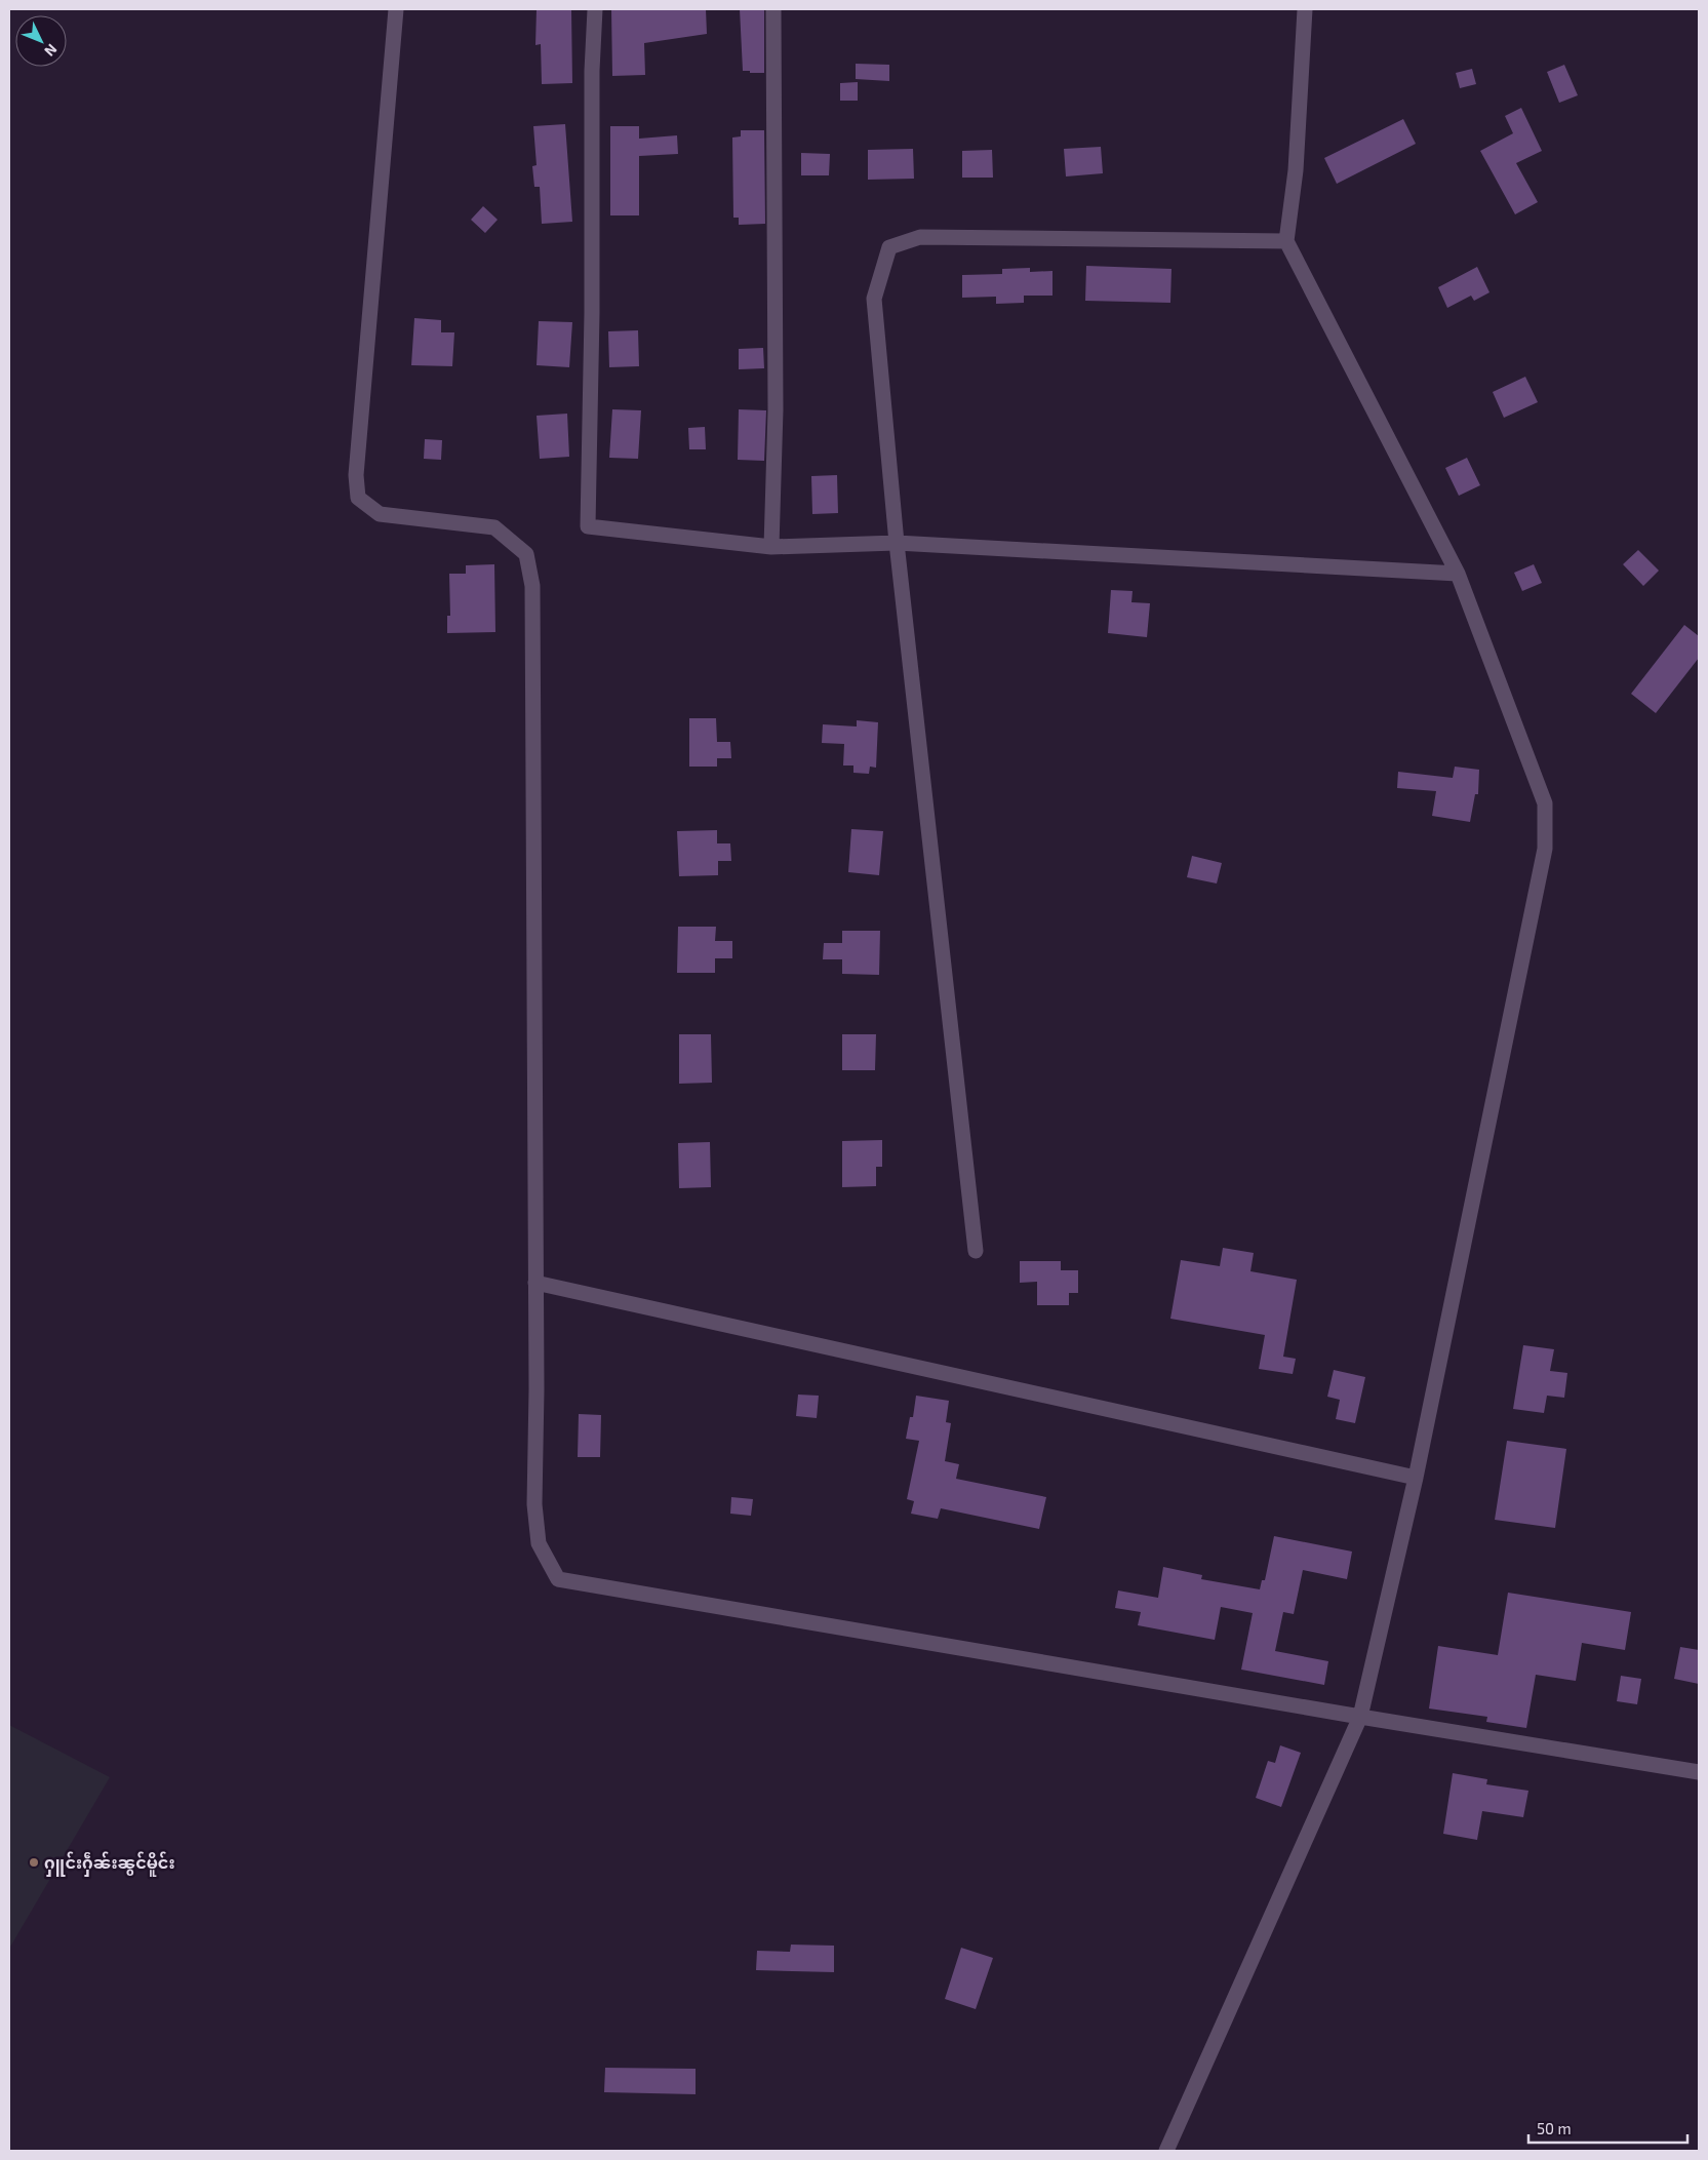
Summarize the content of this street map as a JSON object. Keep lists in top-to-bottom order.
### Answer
{
  "places": ["ႁူင်းႁဵၼ်းၼွင်မိူင်း"],
  "scale_bar": "50 m",
  "north": "bottom right"
}
